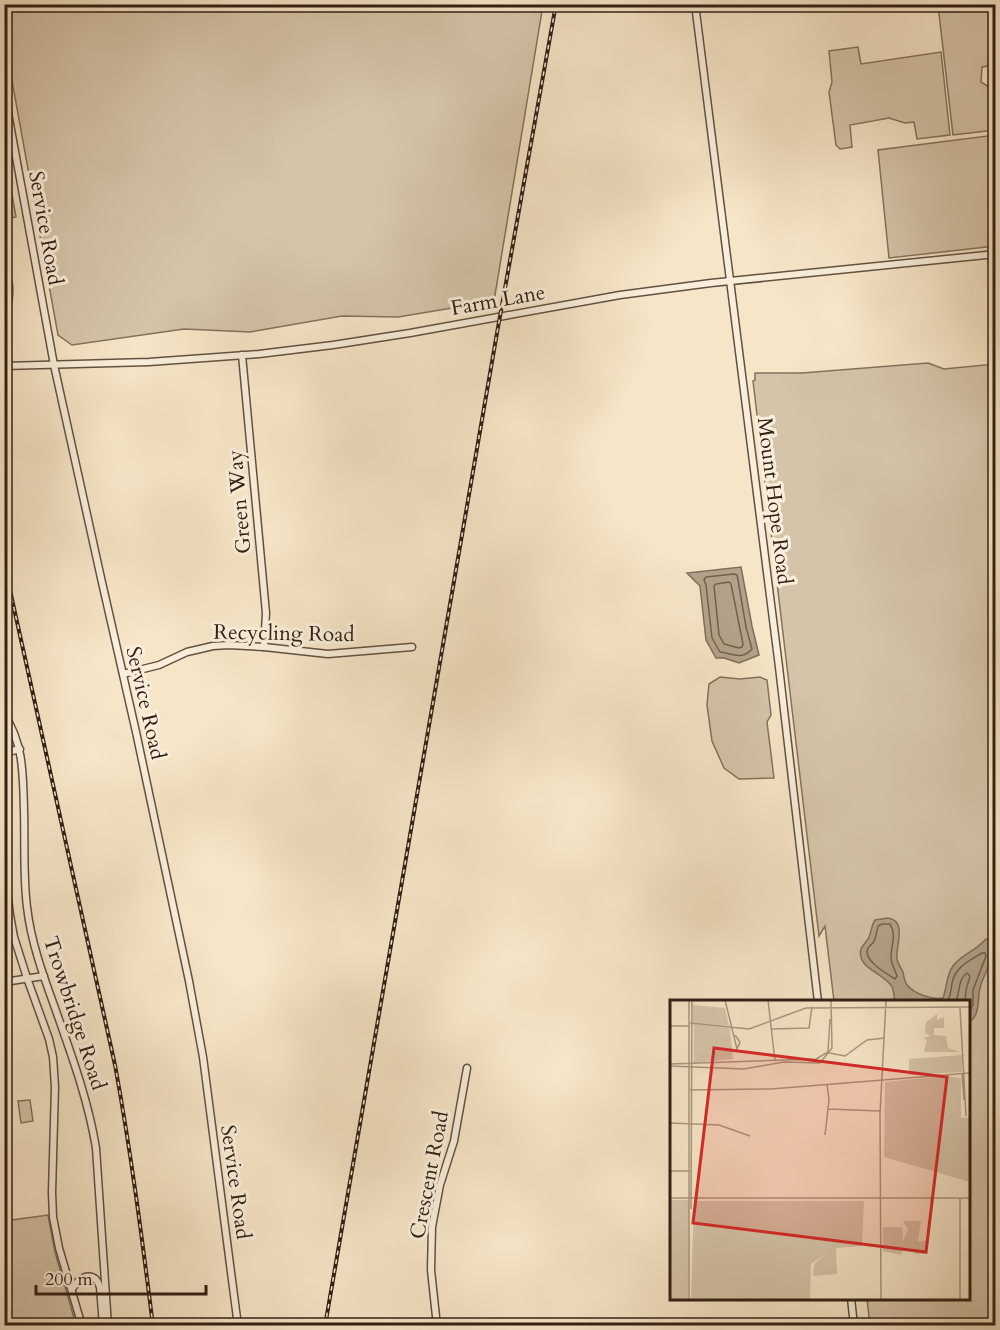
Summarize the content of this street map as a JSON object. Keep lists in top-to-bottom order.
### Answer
{
  "streets": {
    "street": [
      "Service Road",
      "Farm Lane",
      "Mount Hope Road",
      "Green Way",
      "Recycling Road",
      "Trowbridge Road",
      "Crescent Road"
    ]
  },
  "crossings": [
    ["Service Road", "Farm Lane"],
    ["Service Road", "Recycling Road"],
    ["Farm Lane", "Mount Hope Road"],
    ["Farm Lane", "Green Way"],
    ["Green Way", "Recycling Road"]
  ],
  "scale_bar": "200 m"
}
